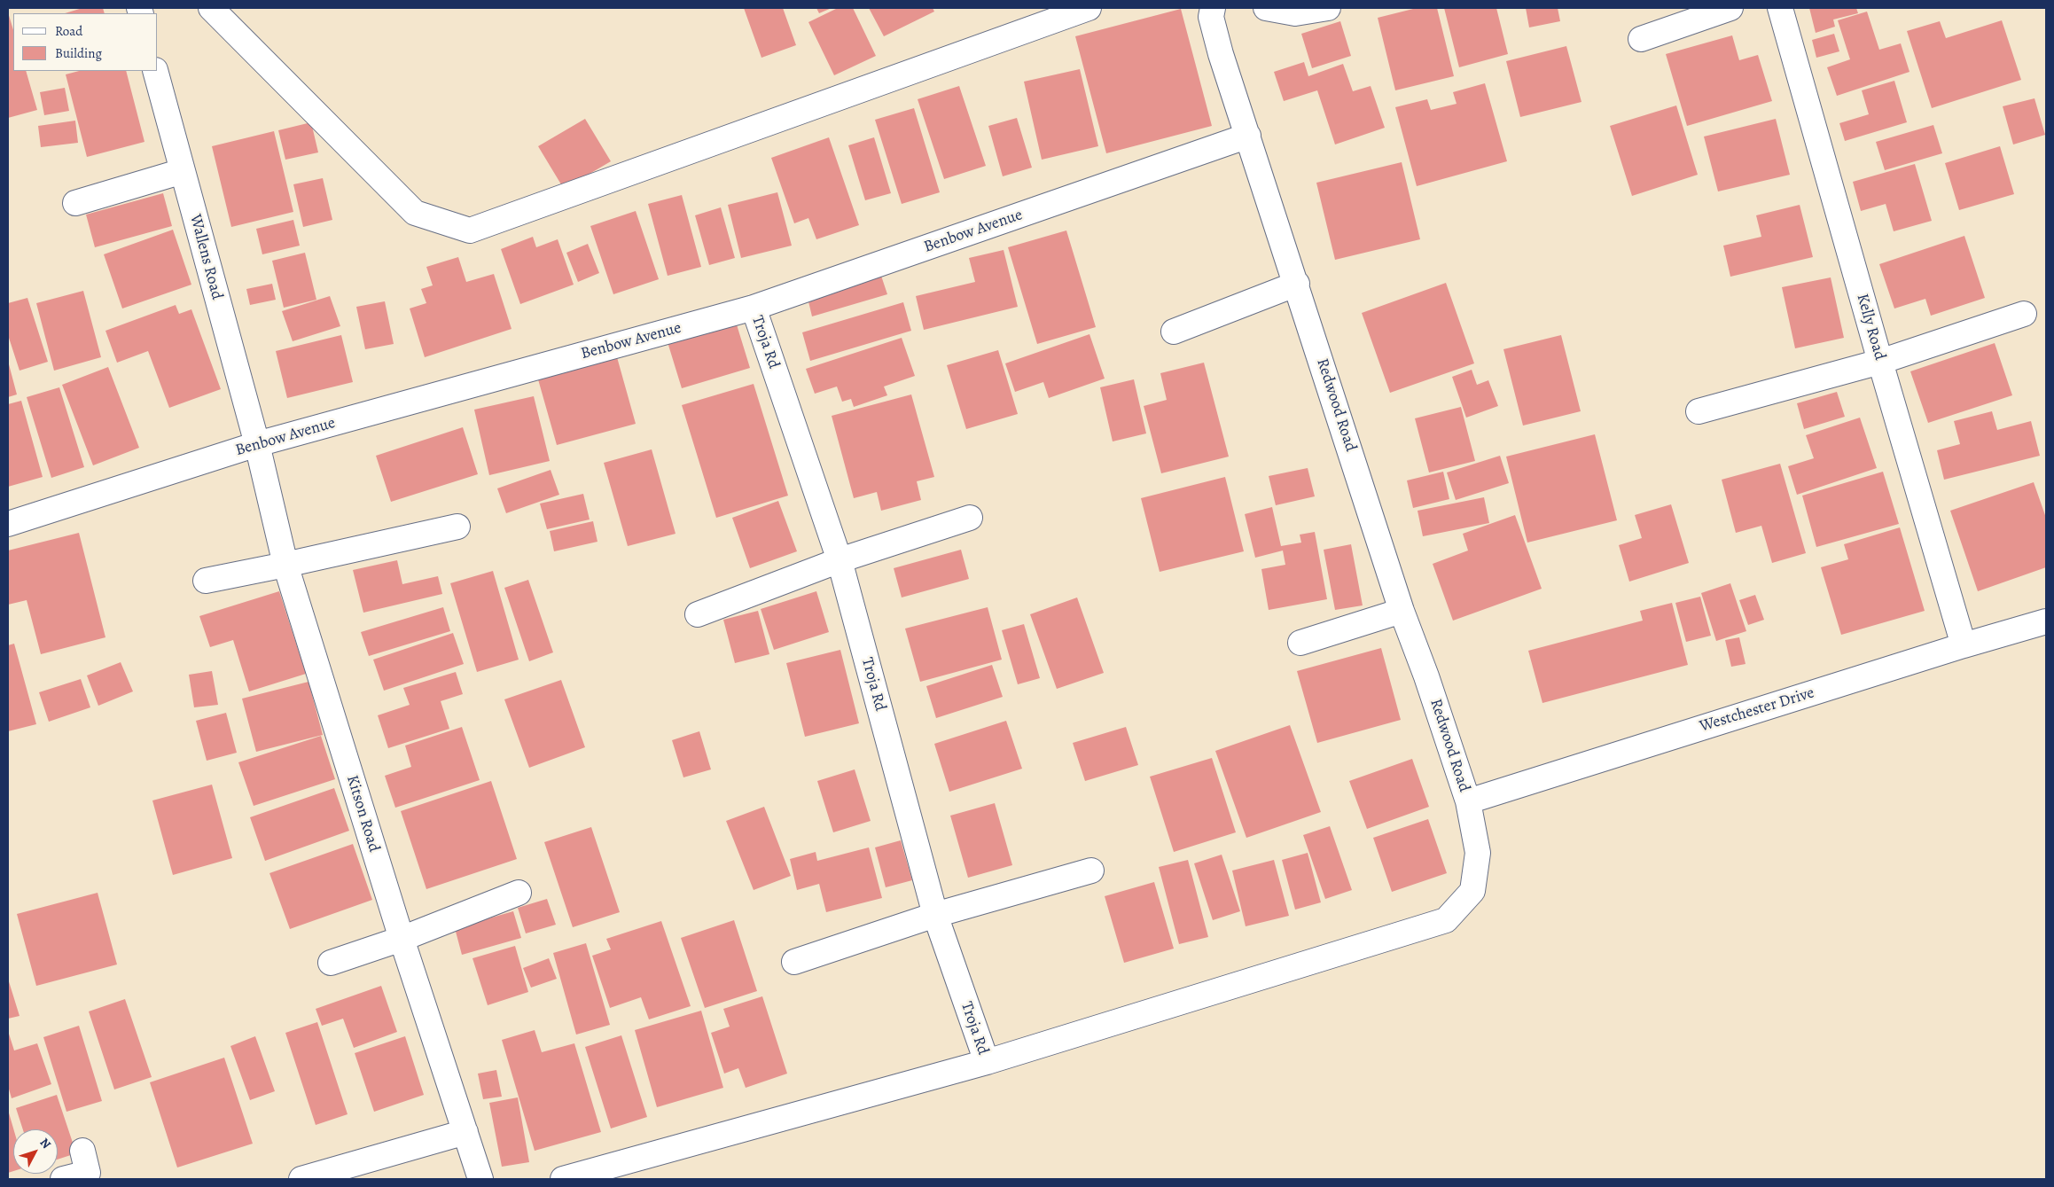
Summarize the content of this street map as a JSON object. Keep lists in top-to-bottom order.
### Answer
{
  "streets": {
    "street": [
      "Benbow Avenue",
      "Wallens Road",
      "Kelly Road",
      "Troja Rd",
      "Redwood Road",
      "Westchester Drive",
      "Kitson Road"
    ]
  },
  "crossings": [
    ["Benbow Avenue", "Wallens Road"],
    ["Benbow Avenue", "Troja Rd"],
    ["Benbow Avenue", "Redwood Road"],
    ["Benbow Avenue", "Kitson Road"],
    ["Wallens Road", "Kitson Road"],
    ["Kelly Road", "Westchester Drive"],
    ["Troja Rd", "Redwood Road"],
    ["Redwood Road", "Westchester Drive"]
  ],
  "legend": ["Road", "Building"],
  "north": "top right"
}
